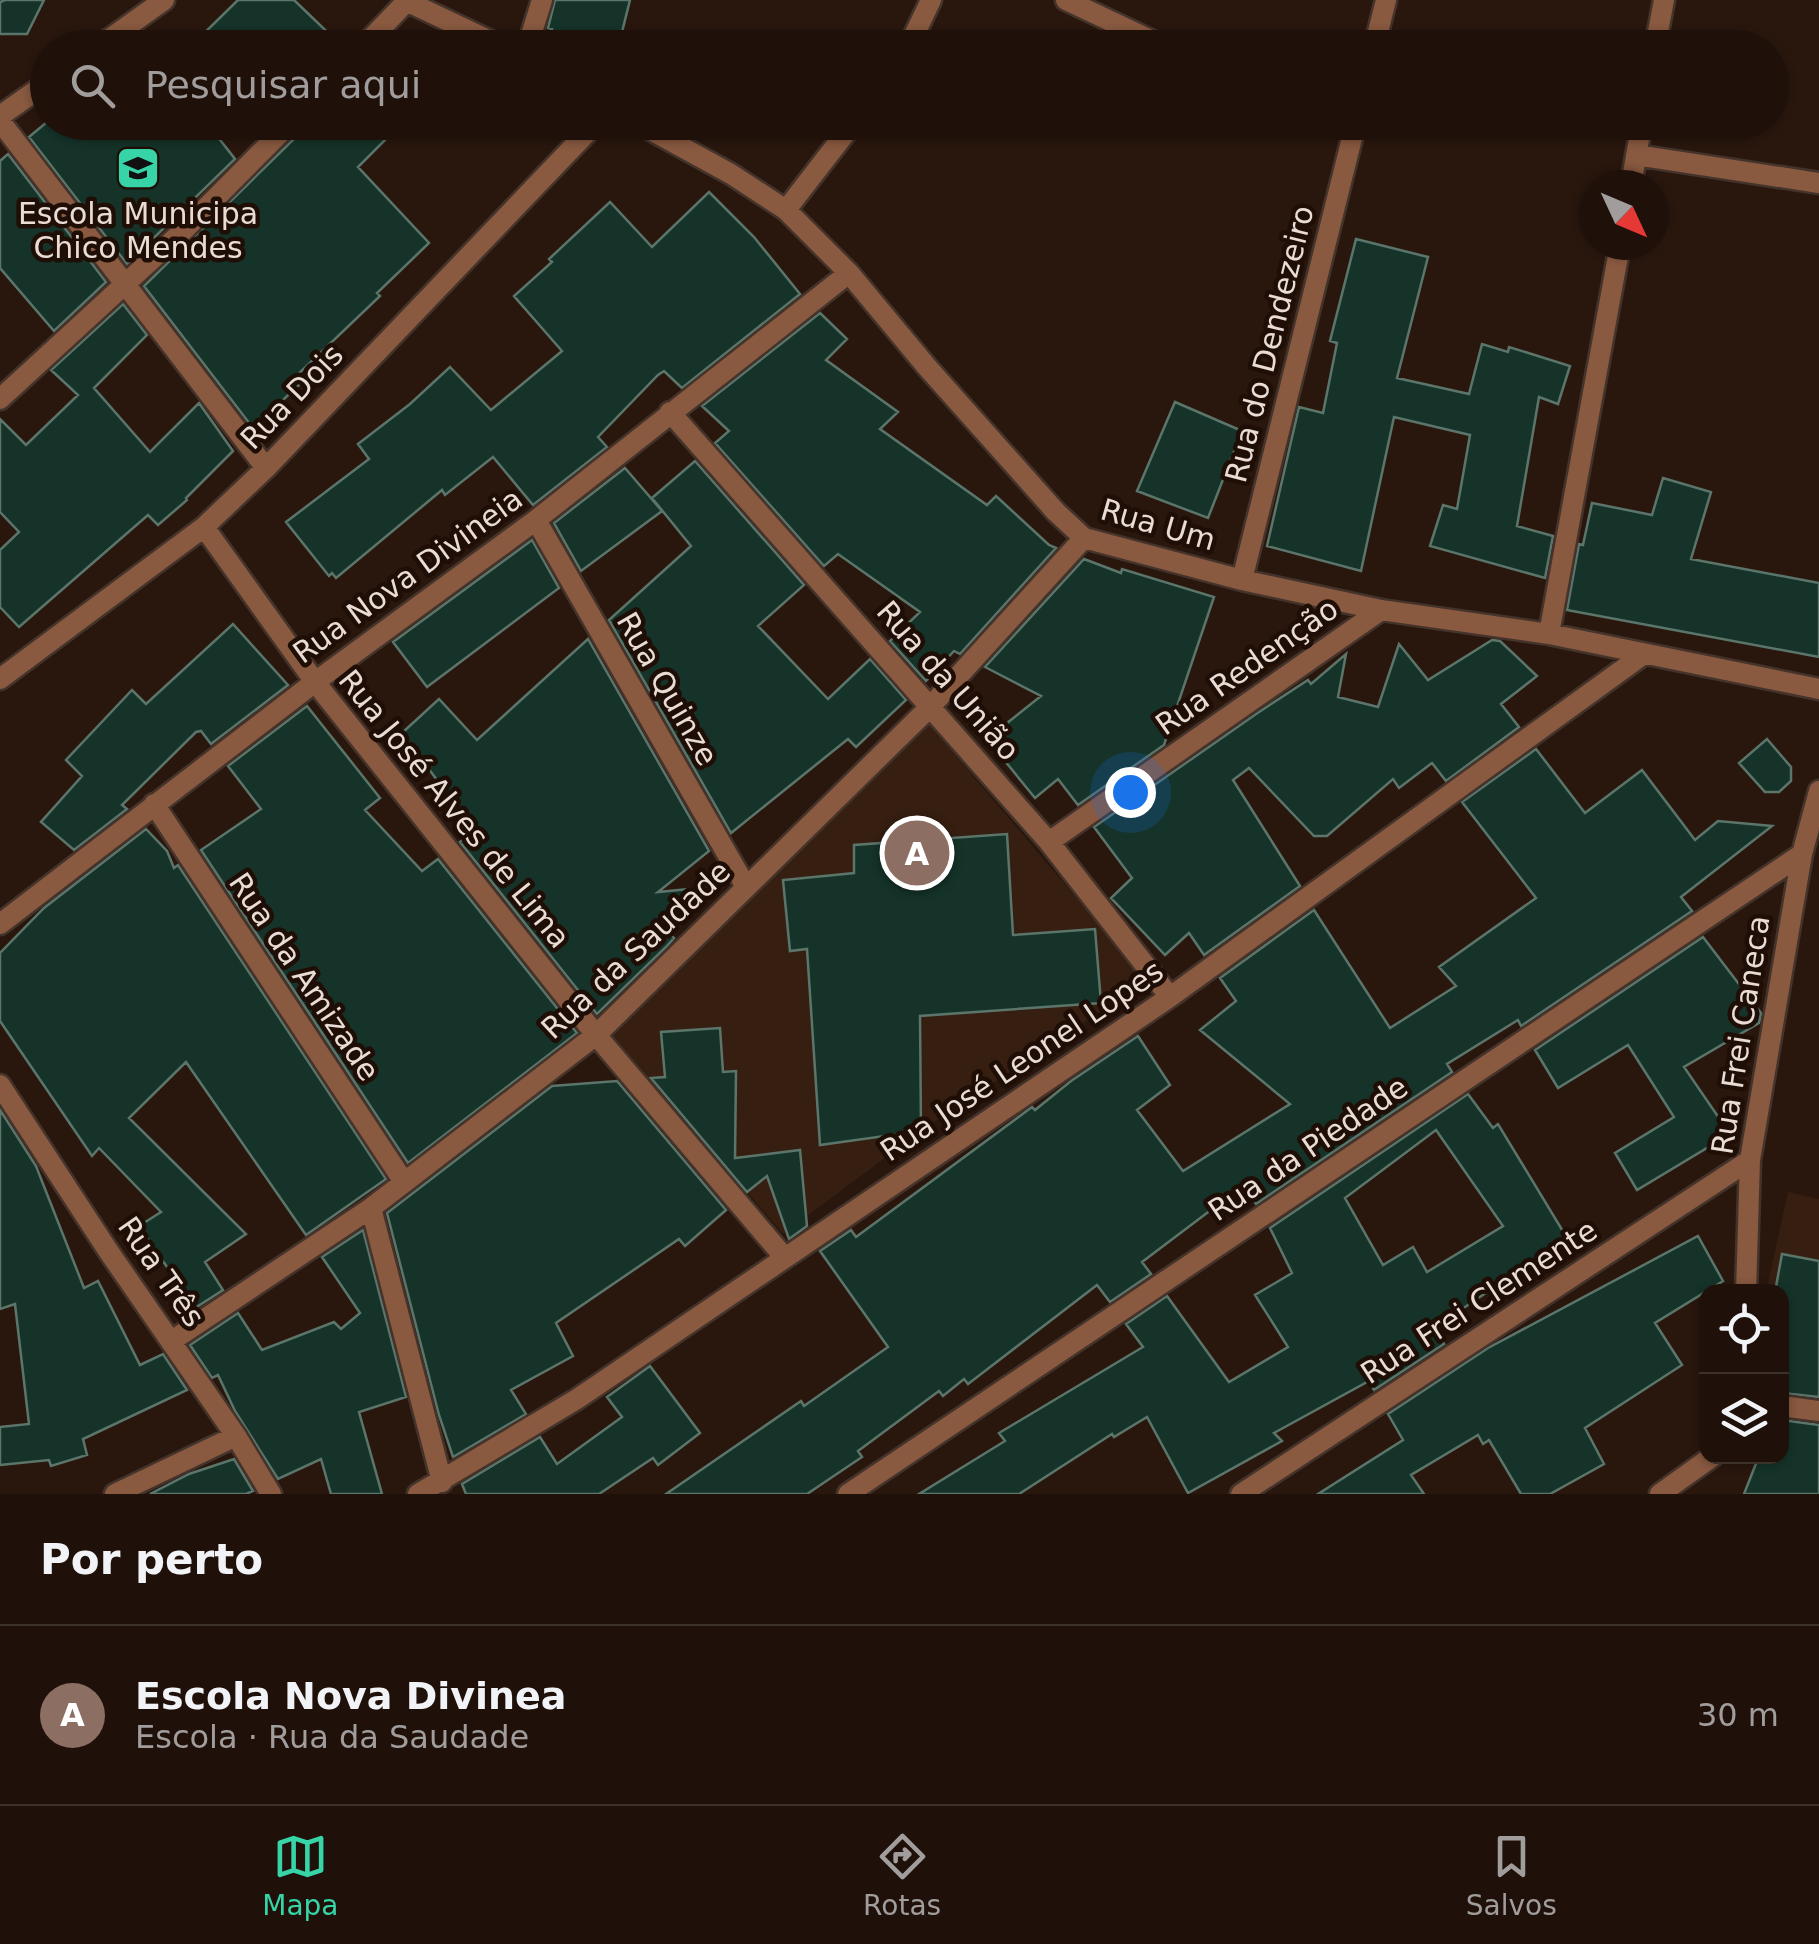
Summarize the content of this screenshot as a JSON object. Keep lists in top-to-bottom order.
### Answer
{
  "streets": {
    "street": [
      "Rua do Dendezeiro",
      "Rua Dois",
      "Rua Um",
      "Rua Nova Divineia",
      "Rua Redenção",
      "Rua da União",
      "Rua Quinze",
      "Rua José Alves de Lima",
      "Rua da Saudade",
      "Rua da Amizade",
      "Rua Frei Caneca",
      "Rua José Leonel Lopes",
      "Rua da Piedade",
      "Rua Três",
      "Rua Frei Clemente"
    ]
  },
  "crossings": [
    ["Rua do Dendezeiro", "Rua Um"],
    ["Rua Dois", "Rua José Alves de Lima"],
    ["Rua Um", "Rua Nova Divineia"],
    ["Rua Um", "Rua Redenção"],
    ["Rua Um", "Rua da Saudade"],
    ["Rua Um", "Rua José Leonel Lopes"],
    ["Rua Nova Divineia", "Rua da União"],
    ["Rua Nova Divineia", "Rua Quinze"],
    ["Rua Nova Divineia", "Rua José Alves de Lima"],
    ["Rua Nova Divineia", "Rua da Amizade"],
    ["Rua Redenção", "Rua da União"],
    ["Rua da União", "Rua da Saudade"],
    ["Rua da União", "Rua José Leonel Lopes"],
    ["Rua Quinze", "Rua da Saudade"],
    ["Rua José Alves de Lima", "Rua da Saudade"],
    ["Rua José Alves de Lima", "Rua José Leonel Lopes"],
    ["Rua da Saudade", "Rua da Amizade"],
    ["Rua da Saudade", "Rua Três"],
    ["Rua Frei Caneca", "Rua da Piedade"],
    ["Rua Frei Caneca", "Rua Frei Clemente"]
  ],
  "places": {
    "school or university": ["Escola Municipa Chico Mendes"]
  },
  "north": "bottom right",
  "page": {
    "search": "Pesquisar aqui",
    "pins": "A",
    "heading": "Por perto",
    "list": [
      {
        "mark": "A",
        "name": "Escola Nova Divinea",
        "note": "Escola · Rua da Saudade",
        "value": "30 m"
      }
    ],
    "nav": ["Mapa", "Rotas", "Salvos"]
  }
}
